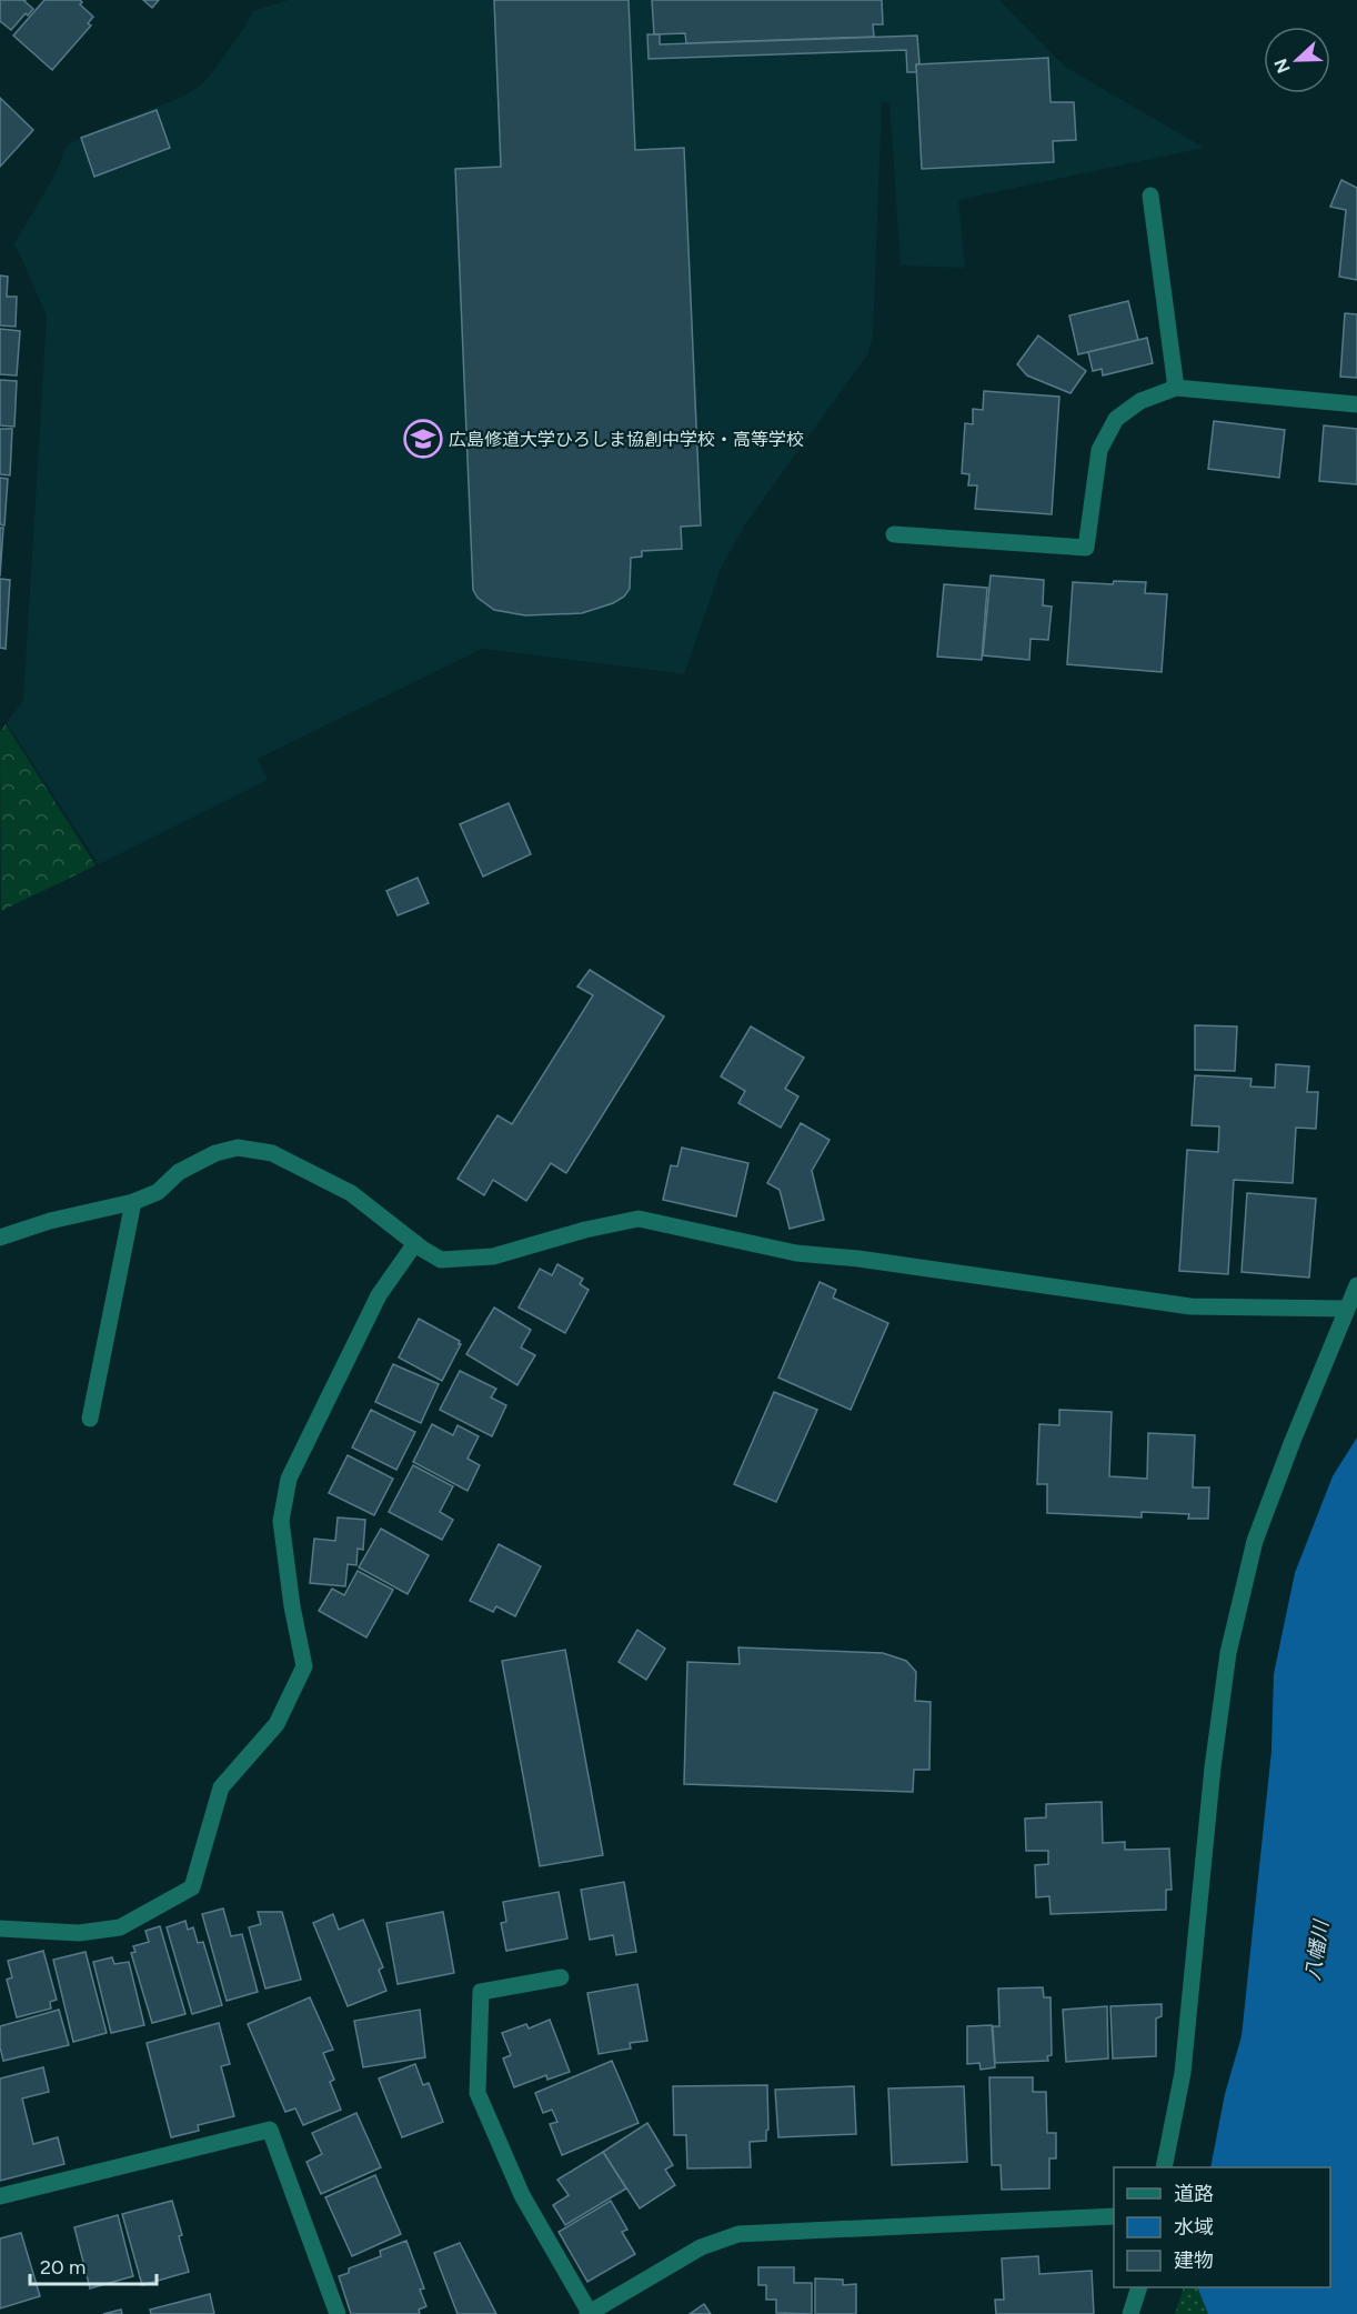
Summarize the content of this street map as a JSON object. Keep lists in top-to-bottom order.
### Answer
{
  "water": ["八幡川"],
  "places": {
    "school or university": ["広島修道大学ひろしま協創中学校・高等学校"]
  },
  "legend": ["道路", "水域", "建物"],
  "scale_bar": "20 m",
  "north": "left"
}
